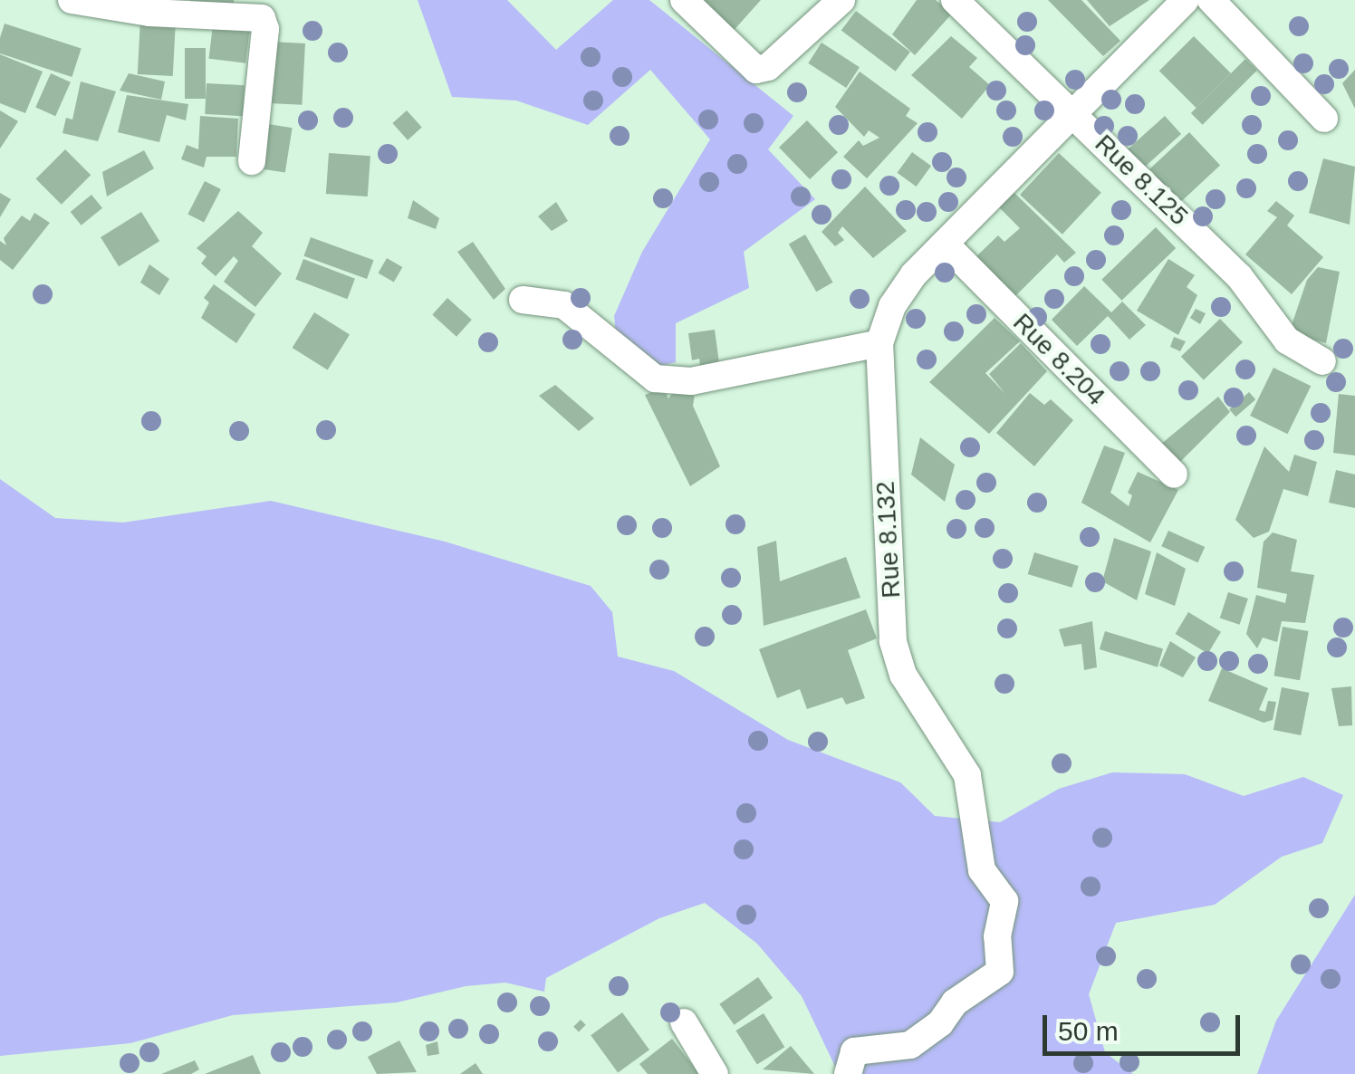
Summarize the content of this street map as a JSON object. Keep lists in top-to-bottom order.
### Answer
{
  "streets": {
    "street": ["Rue 8.125", "Rue 8.204", "Rue 8.132"]
  },
  "crossings": [
    ["Rue 8.125", "Rue 8.132"],
    ["Rue 8.204", "Rue 8.132"]
  ],
  "scale_bar": "50 m"
}
